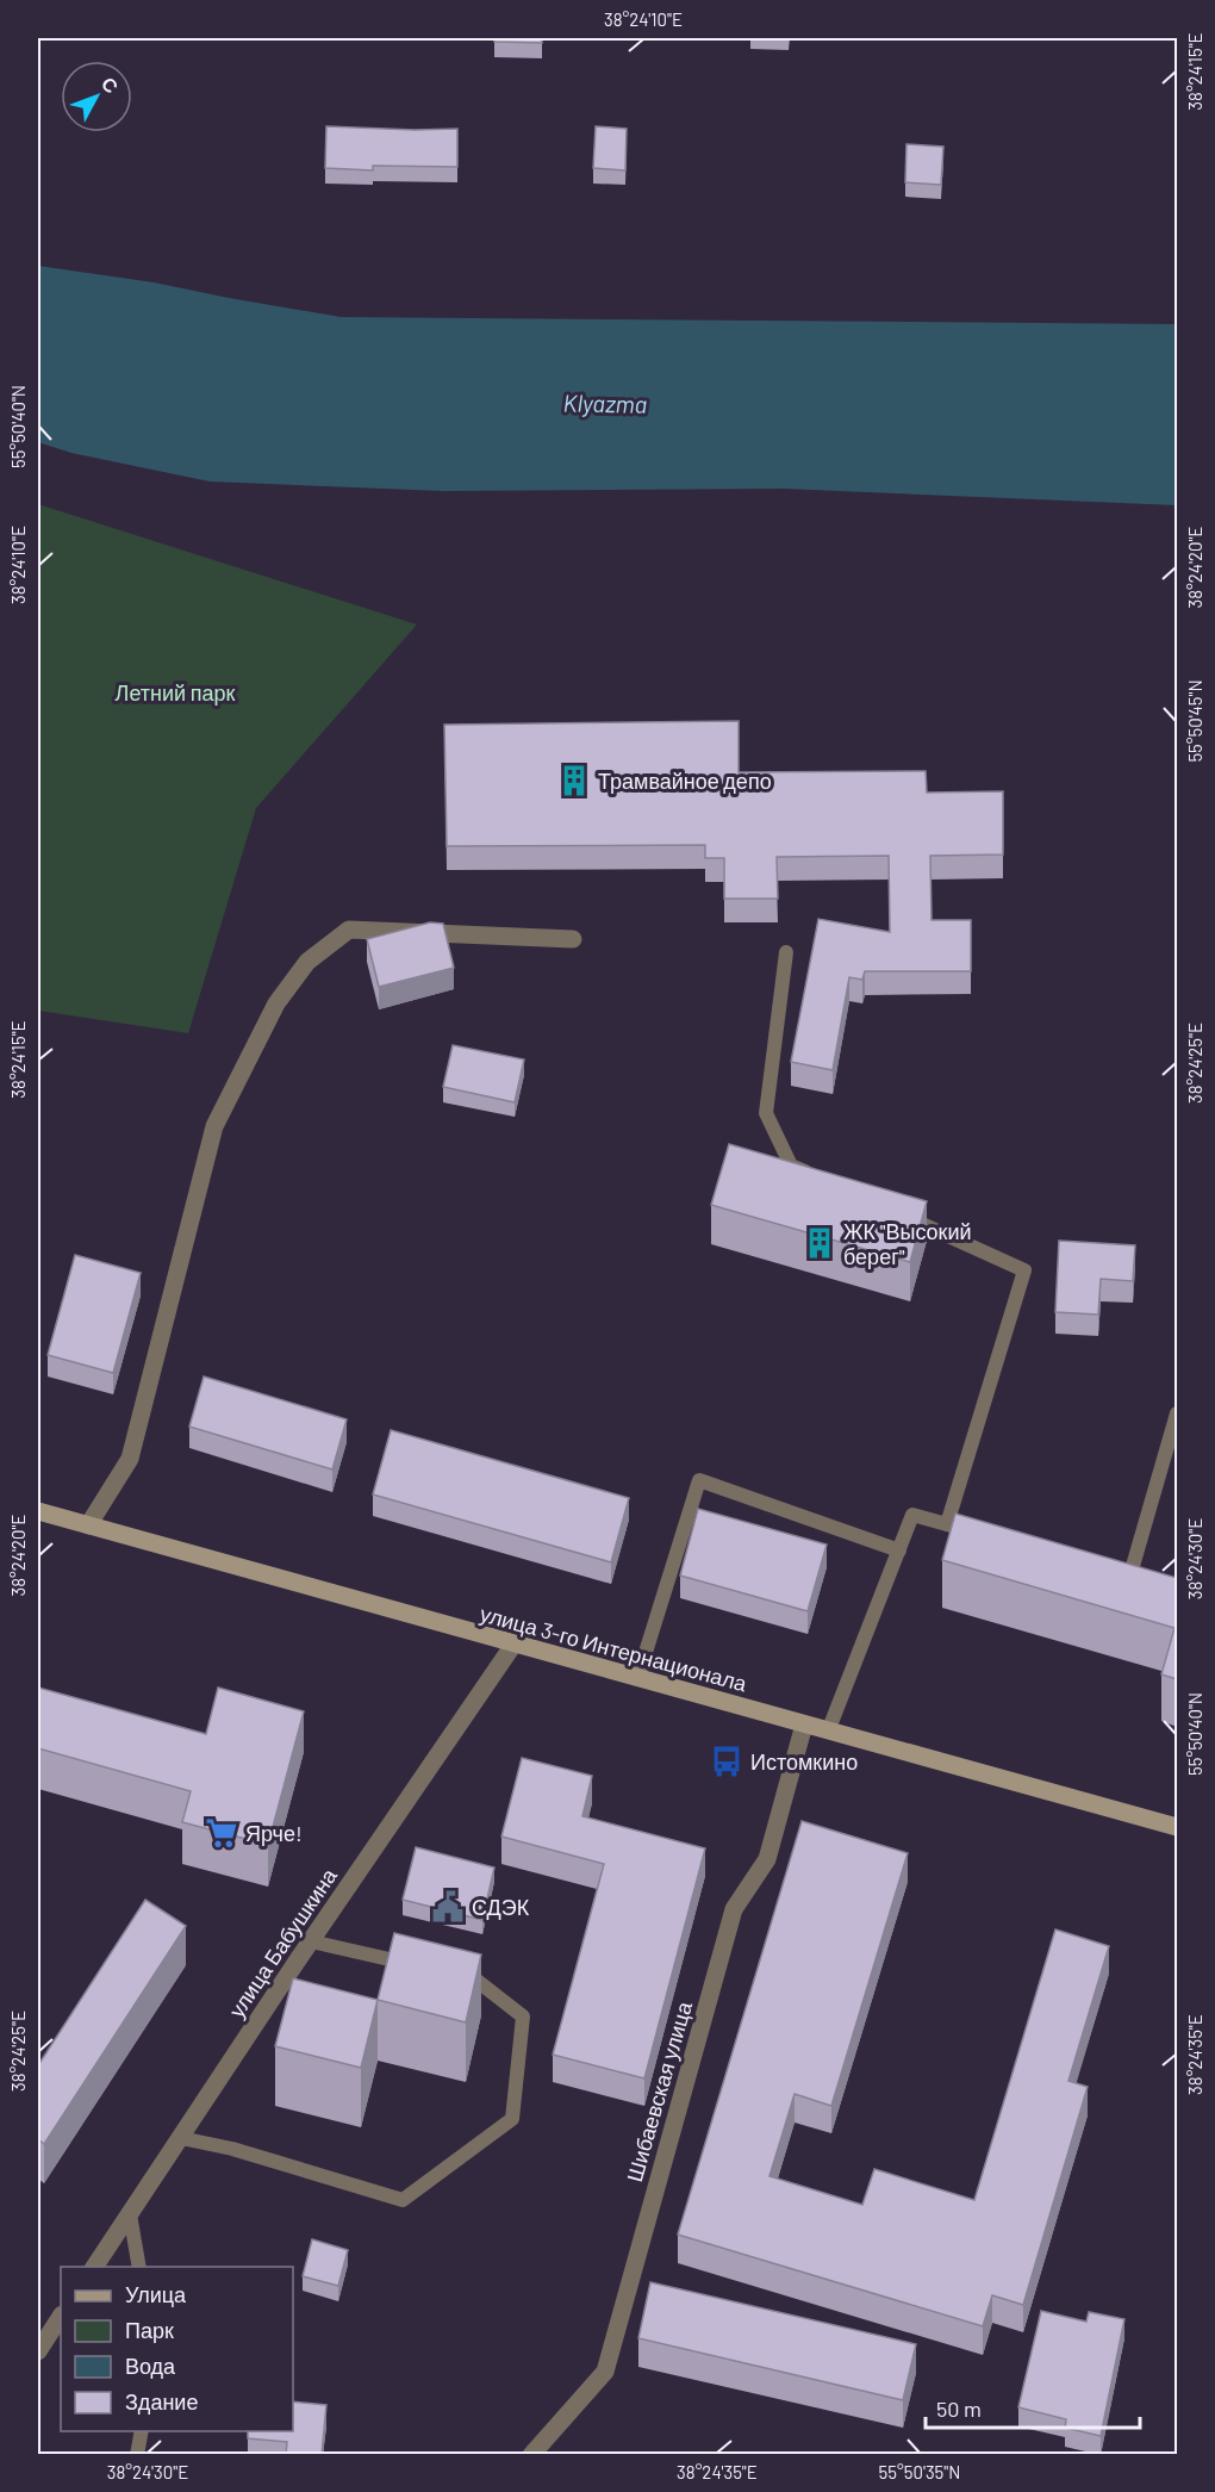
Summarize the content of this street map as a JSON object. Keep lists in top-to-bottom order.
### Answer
{
  "streets": {
    "main road": ["улица 3-го Интернационала"],
    "street": ["улица Бабушкина", "Шибаевская улица"]
  },
  "crossings": [
    ["улица 3-го Интернационала", "улица Бабушкина"],
    ["улица 3-го Интернационала", "Шибаевская улица"]
  ],
  "water": ["Klyazma"],
  "parks": ["Летний парк"],
  "places": {
    "building": ["Трамвайное депо", "ЖК \"Высокий берег\""],
    "bus stop": ["Истомкино"],
    "supermarket": ["Ярче!"],
    "public building": ["СДЭК"]
  },
  "legend": [
    "Улица",
    "Парк",
    "Вода",
    "Здание"
  ],
  "scale_bar": "50 m",
  "north": "top right",
  "coordinates": [
    "38°24'10\"E",
    "38°24'15\"E",
    "55°50'40\"N",
    "38°24'20\"E",
    "55°50'45\"N",
    "38°24'25\"E",
    "38°24'30\"E",
    "38°24'35\"E",
    "55°50'35\"N"
  ]
}
